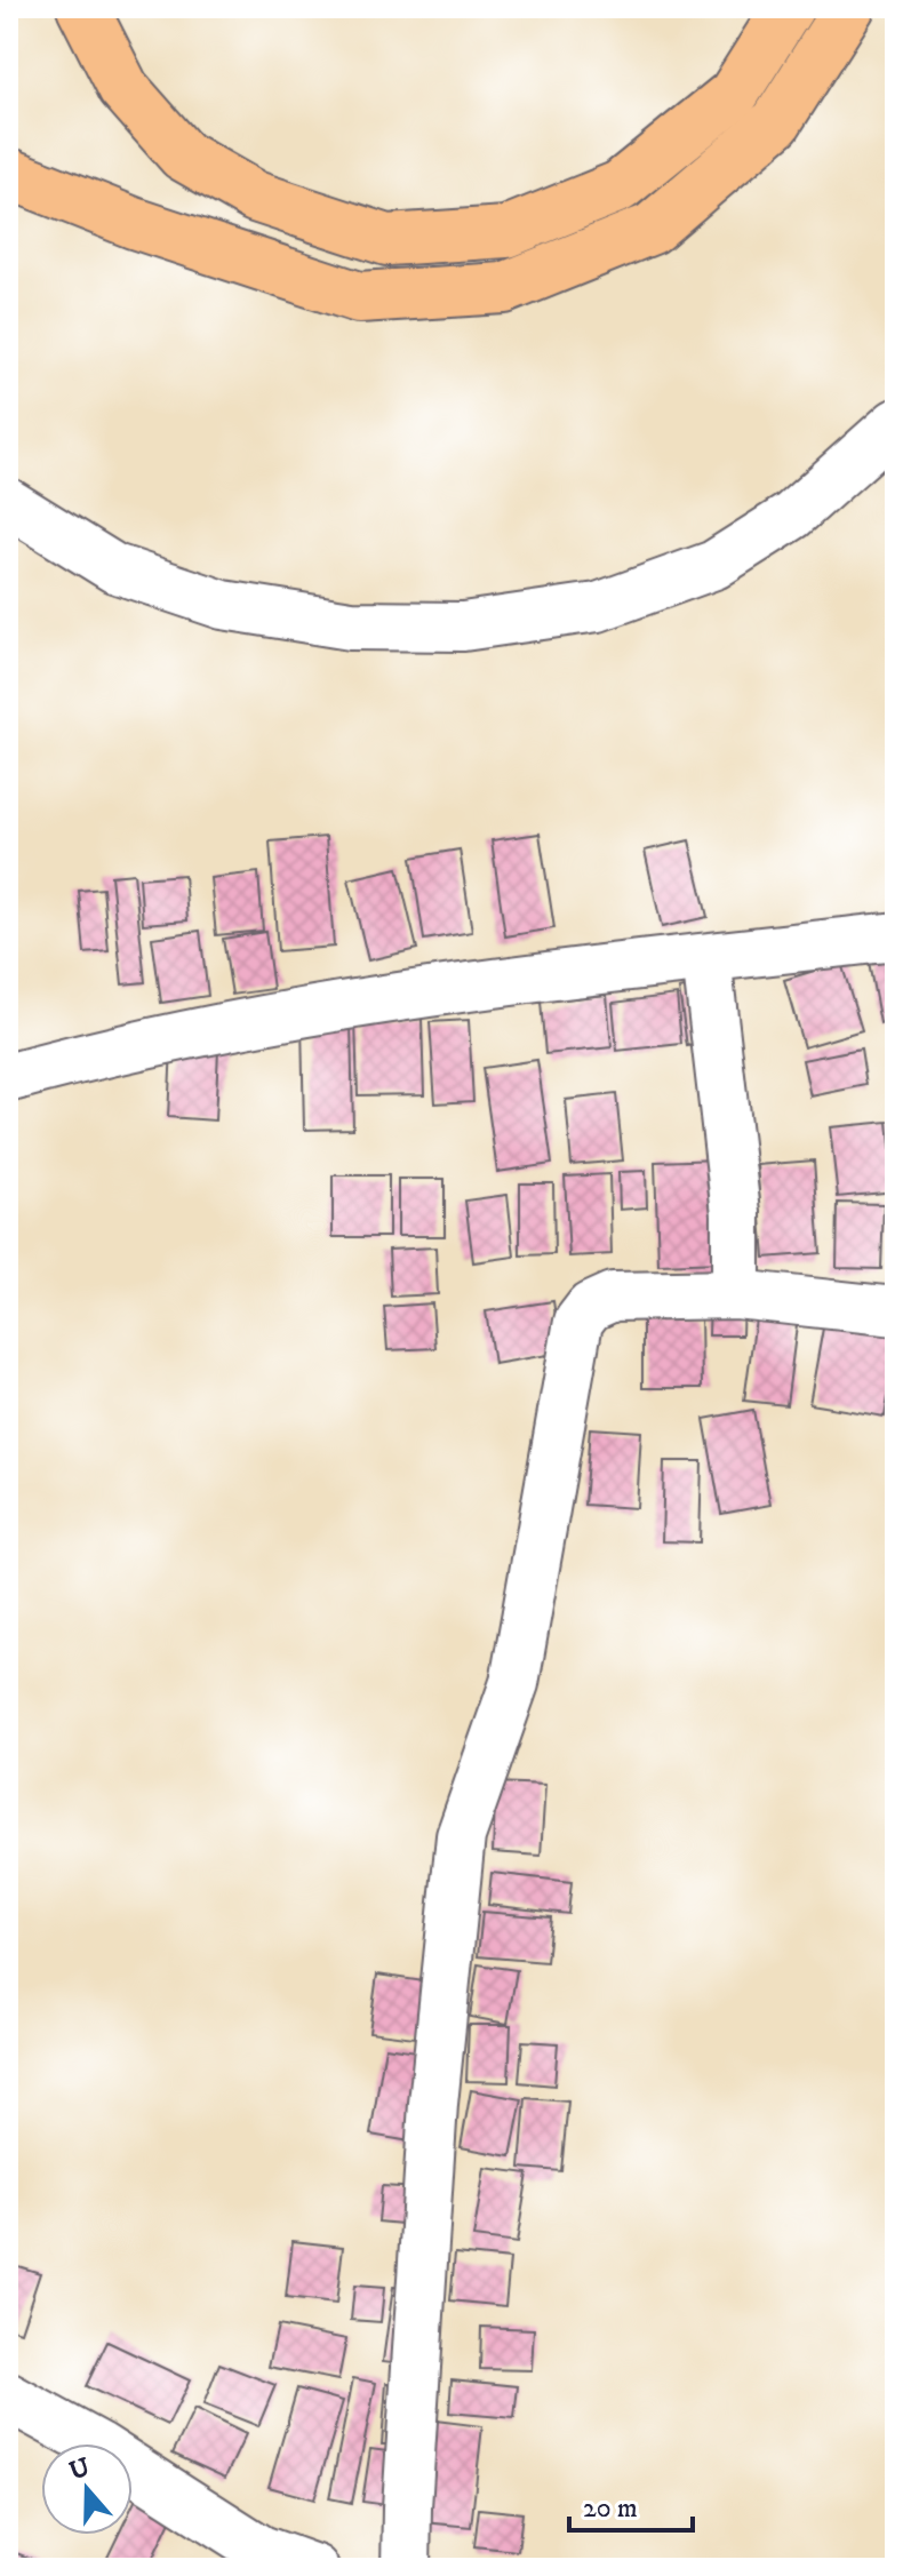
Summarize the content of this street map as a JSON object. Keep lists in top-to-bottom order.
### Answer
{
  "scale_bar": "20 m",
  "north": "top"
}
